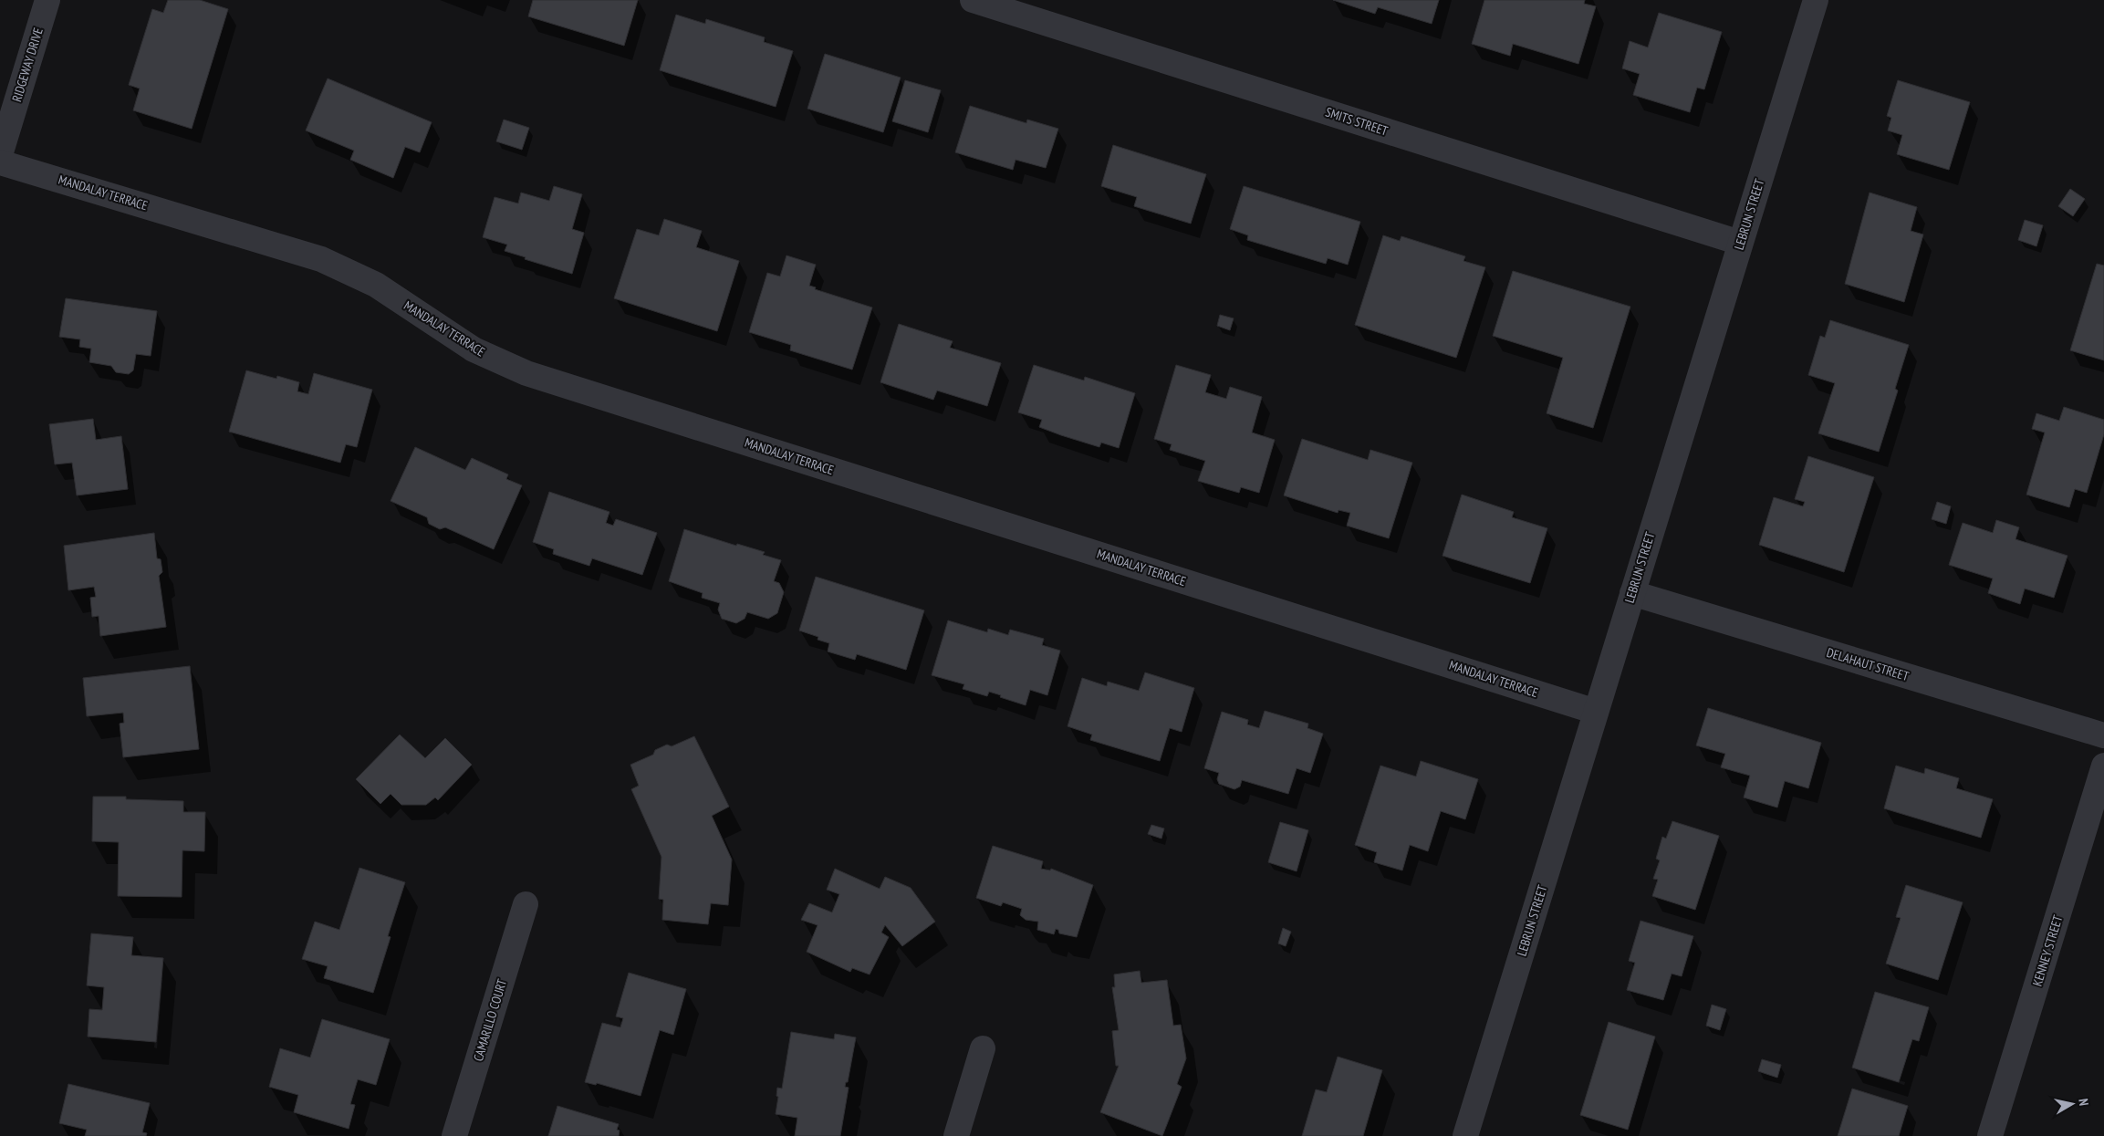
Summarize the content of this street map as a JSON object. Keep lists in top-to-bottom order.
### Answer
{
  "streets": {
    "street": [
      "RIDGEWAY DRIVE",
      "SMITS STREET",
      "MANDALAY TERRACE",
      "LEBRUN STREET",
      "DELAHAUT STREET",
      "KENNEY STREET",
      "CAMARILLO COURT"
    ]
  },
  "crossings": [
    ["SMITS STREET", "LEBRUN STREET"],
    ["MANDALAY TERRACE", "LEBRUN STREET"],
    ["LEBRUN STREET", "DELAHAUT STREET"]
  ],
  "north": "right"
}
